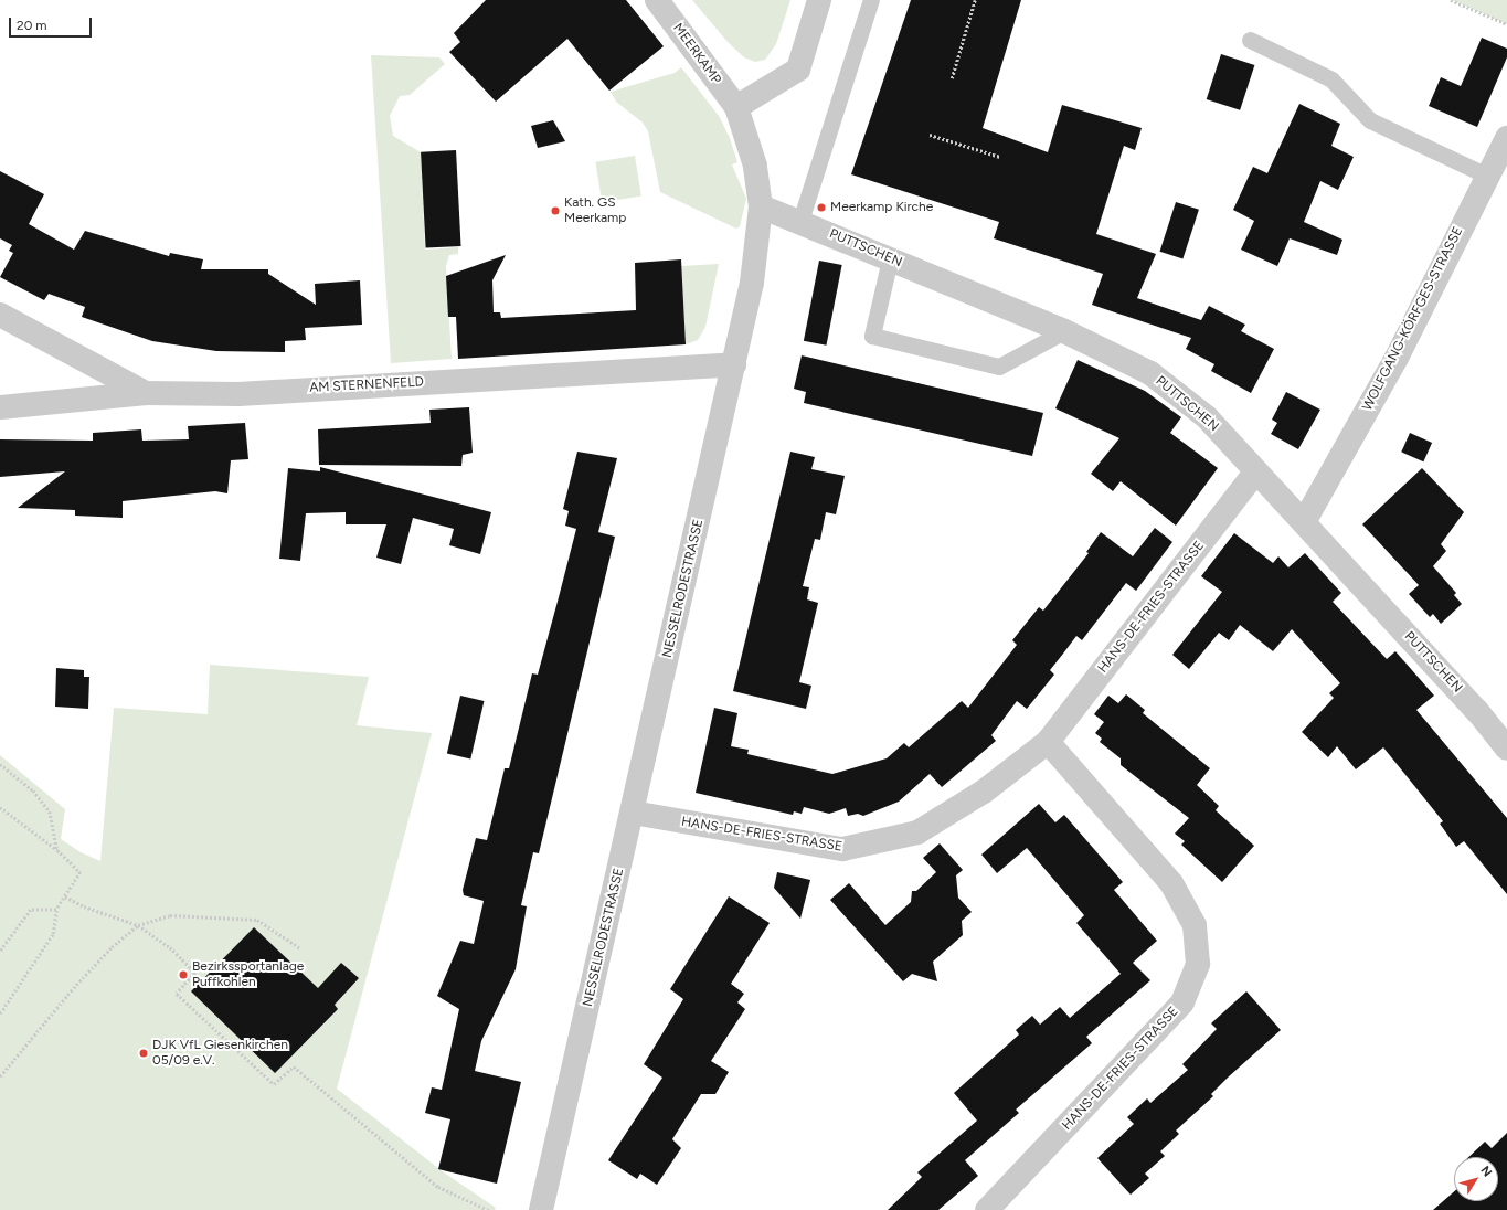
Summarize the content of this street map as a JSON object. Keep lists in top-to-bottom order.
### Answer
{
  "streets": {
    "street": [
      "MEERKAMP",
      "PUTTSCHEN",
      "WOLFGANG-KÖRFGES-STRASSE",
      "AM STERNENFELD",
      "NESSELRODESTRASSE",
      "HANS-DE-FRIES-STRASSE"
    ]
  },
  "crossings": [
    ["MEERKAMP", "NESSELRODESTRASSE"],
    ["PUTTSCHEN", "WOLFGANG-KÖRFGES-STRASSE"],
    ["PUTTSCHEN", "NESSELRODESTRASSE"],
    ["PUTTSCHEN", "HANS-DE-FRIES-STRASSE"],
    ["AM STERNENFELD", "NESSELRODESTRASSE"],
    ["NESSELRODESTRASSE", "HANS-DE-FRIES-STRASSE"]
  ],
  "places": [
    "Meerkamp Kirche",
    "Kath. GS Meerkamp",
    "Bezirkssportanlage Puffkohlen",
    "DJK VfL Giesenkirchen 05/09 e.V."
  ],
  "scale_bar": "20 m",
  "north": "top right"
}
